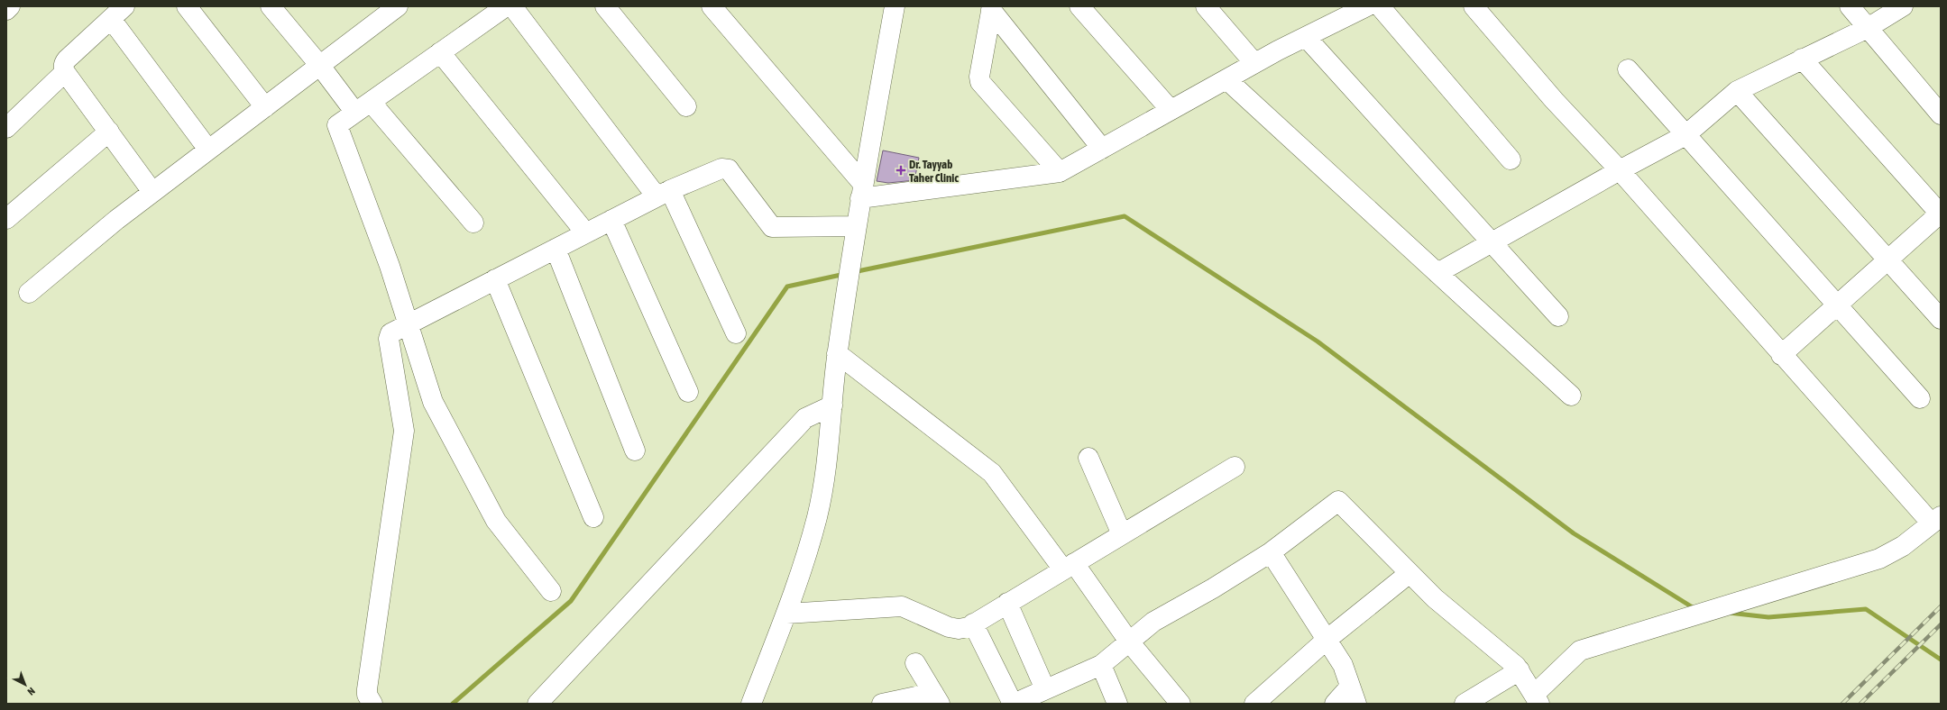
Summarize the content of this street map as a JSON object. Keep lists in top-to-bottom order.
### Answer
{
  "places": {
    "health": ["Dr. Tayyab Taher Clinic"]
  },
  "north": "bottom right"
}
